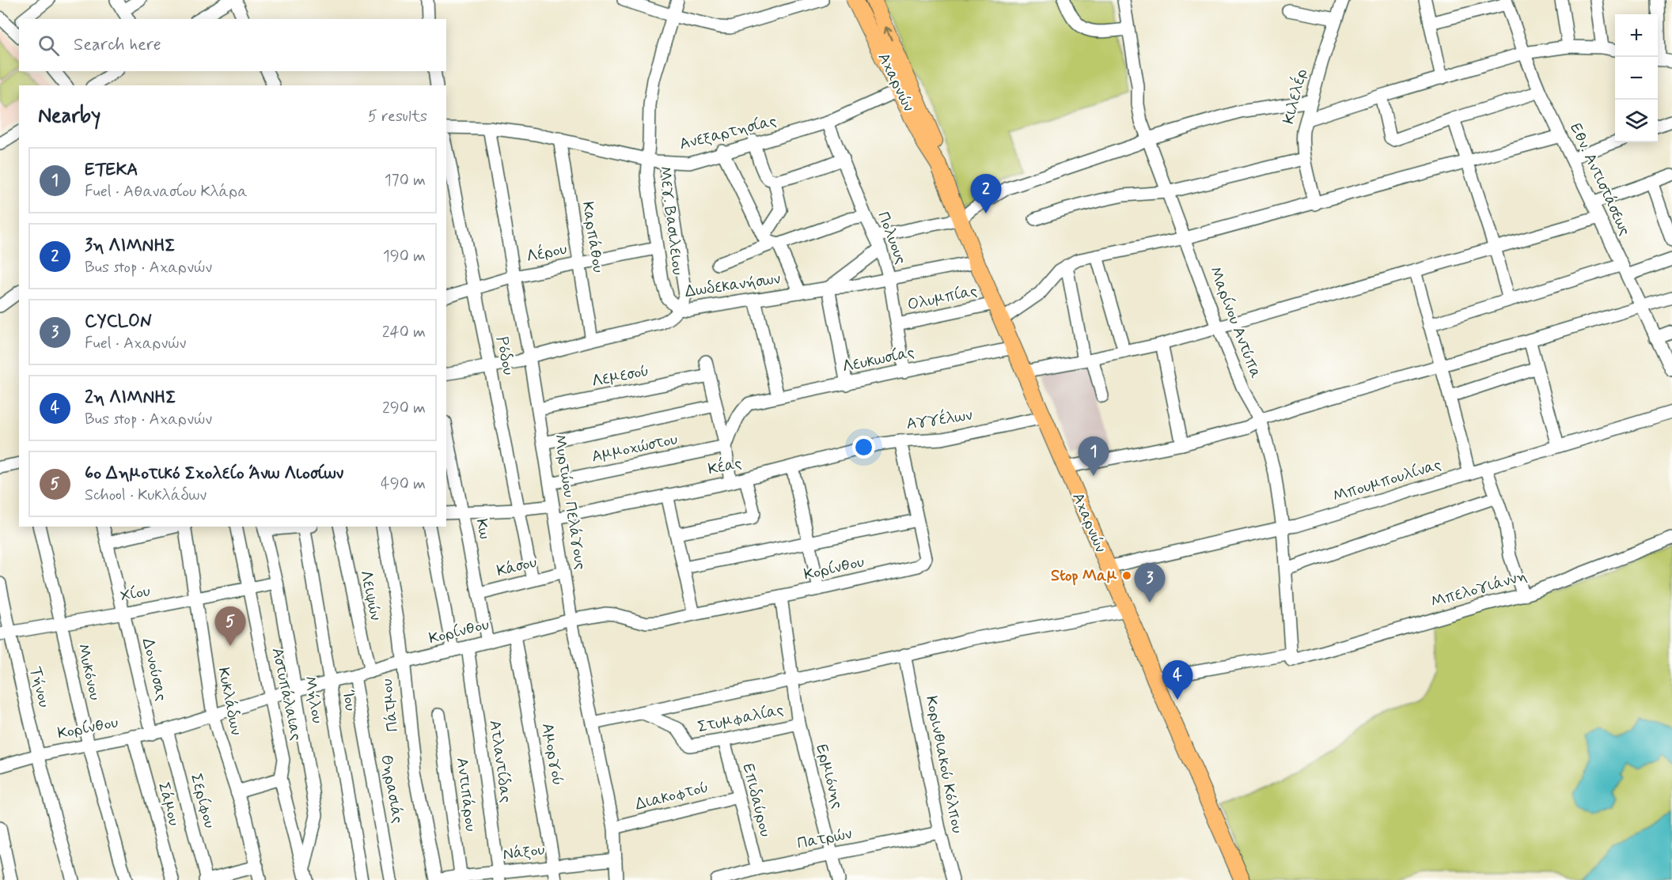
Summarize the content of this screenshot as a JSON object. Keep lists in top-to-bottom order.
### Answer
{
  "streets": {
    "main road": ["Αχαρνών"],
    "street": [
      "Κιλελέρ",
      "Ανεξαρτησίας",
      "Εθν. Αντιστάσεως",
      "Μεγ. Βασιλειου",
      "Καρπάθου",
      "Πολυους",
      "Λέρου",
      "Δωδεκανήσων",
      "Ολυμπίας",
      "Μαρίνου Αντύπα",
      "Ρόδου",
      "Λευκωσίας",
      "Λεμεσού",
      "Αγγέλων",
      "Αμμοχώστου",
      "Κέας",
      "Μπουμπουλίνας",
      "Μυρτώου Πελάγους",
      "Κω",
      "Κάσου",
      "Κορίνθου",
      "Μπελογιάννη",
      "Χίου",
      "Λειψών",
      "Δονούσας",
      "Μυκόνου",
      "Τήνου",
      "Αστυπάλαιας",
      "Μήλου",
      "Ίου",
      "Κυκλάδων",
      "Πάτμου",
      "Στυμφαλίας",
      "Αμοργού",
      "Ατλαντίδας",
      "Κορινθιακού Κόλπου",
      "Ερμιόνης",
      "Θηρασιάς",
      "Αντιπάρου",
      "Διακοφτού",
      "Επιδαύρου",
      "Σερίφου",
      "Σάμου",
      "Πατρών",
      "Νάξου"
    ]
  },
  "crossings": [
    ["Αχαρνών", "Ανεξαρτησίας"],
    ["Αχαρνών", "Δωδεκανήσων"],
    ["Αχαρνών", "Ολυμπίας"],
    ["Αχαρνών", "Λευκωσίας"],
    ["Αχαρνών", "Αγγέλων"],
    ["Αχαρνών", "Μπουμπουλίνας"],
    ["Αχαρνών", "Μπελογιάννη"],
    ["Ανεξαρτησίας", "Μεγ. Βασιλειου"],
    ["Ανεξαρτησίας", "Καρπάθου"],
    ["Ανεξαρτησίας", "Πολυους"],
    ["Ανεξαρτησίας", "Μυρτώου Πελάγους"],
    ["Μεγ. Βασιλειου", "Λέρου"],
    ["Μεγ. Βασιλειου", "Δωδεκανήσων"],
    ["Καρπάθου", "Λέρου"],
    ["Καρπάθου", "Δωδεκανήσων"],
    ["Πολυους", "Δωδεκανήσων"],
    ["Πολυους", "Ολυμπίας"],
    ["Πολυους", "Λευκωσίας"],
    ["Λέρου", "Ρόδου"],
    ["Λέρου", "Μυρτώου Πελάγους"],
    ["Δωδεκανήσων", "Ρόδου"],
    ["Δωδεκανήσων", "Μυρτώου Πελάγους"],
    ["Μαρίνου Αντύπα", "Μπουμπουλίνας"],
    ["Μαρίνου Αντύπα", "Μπελογιάννη"],
    ["Ρόδου", "Κάσου"],
    ["Λευκωσίας", "Αμμοχώστου"],
    ["Λεμεσού", "Μυρτώου Πελάγους"],
    ["Αγγέλων", "Κέας"],
    ["Αγγέλων", "Κορίνθου"],
    ["Αμμοχώστου", "Μυρτώου Πελάγους"],
    ["Κέας", "Μυρτώου Πελάγους"],
    ["Μυρτώου Πελάγους", "Κάσου"],
    ["Μυρτώου Πελάγους", "Κορίνθου"],
    ["Μυρτώου Πελάγους", "Διακοφτού"],
    ["Μυρτώου Πελάγους", "Νάξου"],
    ["Κω", "Κάσου"],
    ["Κω", "Κορίνθου"],
    ["Κορίνθου", "Λειψών"],
    ["Κορίνθου", "Δονούσας"],
    ["Κορίνθου", "Μυκόνου"],
    ["Κορίνθου", "Τήνου"],
    ["Κορίνθου", "Αστυπάλαιας"],
    ["Κορίνθου", "Μήλου"],
    ["Κορίνθου", "Ίου"],
    ["Κορίνθου", "Κυκλάδων"],
    ["Κορίνθου", "Πάτμου"],
    ["Κορίνθου", "Αμοργού"],
    ["Κορίνθου", "Ατλαντίδας"],
    ["Κορίνθου", "Ερμιόνης"],
    ["Κορίνθου", "Θηρασιάς"],
    ["Κορίνθου", "Σερίφου"],
    ["Κορίνθου", "Σάμου"],
    ["Χίου", "Δονούσας"],
    ["Χίου", "Μυκόνου"],
    ["Χίου", "Τήνου"],
    ["Χίου", "Αστυπάλαιας"],
    ["Χίου", "Μήλου"],
    ["Χίου", "Κυκλάδων"],
    ["Αστυπάλαιας", "Μήλου"],
    ["Πάτμου", "Νάξου"],
    ["Στυμφαλίας", "Ερμιόνης"],
    ["Στυμφαλίας", "Επιδαύρου"],
    ["Αμοργού", "Νάξου"],
    ["Ατλαντίδας", "Νάξου"],
    ["Κορινθιακού Κόλπου", "Πατρών"],
    ["Ερμιόνης", "Πατρών"],
    ["Αντιπάρου", "Νάξου"],
    ["Διακοφτού", "Επιδαύρου"],
    ["Επιδαύρου", "Πατρών"]
  ],
  "places": ["Stop Μαμ"],
  "page": {
    "map_buttons": ["+", "−"],
    "search": "Search here",
    "heading": ["Nearby", "5 results"],
    "list": [
      {
        "mark": "1",
        "name": "ΕΤΕΚΑ",
        "note": "Fuel · Αθανασίου Κλάρα",
        "value": "170 m"
      },
      {
        "mark": "2",
        "name": "3η ΛΙΜΝΗΣ",
        "note": "Bus stop · Αχαρνών",
        "value": "190 m"
      },
      {
        "mark": "3",
        "name": "CYCLON",
        "note": "Fuel · Αχαρνών",
        "value": "240 m"
      },
      {
        "mark": "4",
        "name": "2η ΛΙΜΝΗΣ",
        "note": "Bus stop · Αχαρνών",
        "value": "290 m"
      },
      {
        "mark": "5",
        "name": "6ο Δημοτικό Σχολείο Άνω Λιοσίων",
        "note": "School · Κυκλάδων",
        "value": "490 m"
      }
    ],
    "pins": [
      "2",
      "1",
      "3",
      "5",
      "4"
    ]
  }
}
